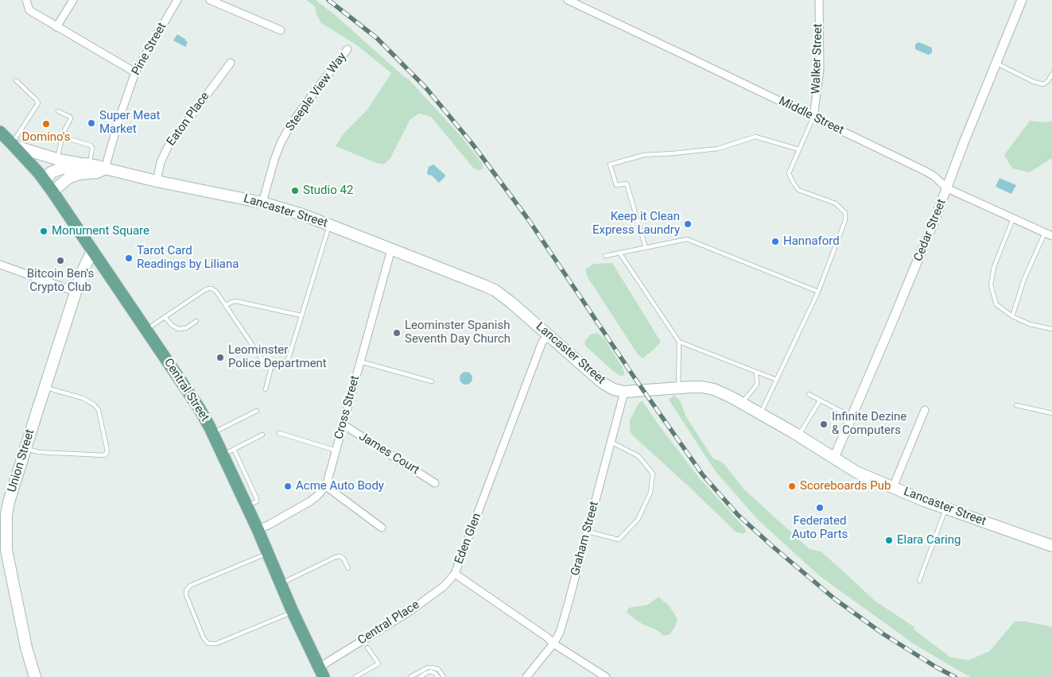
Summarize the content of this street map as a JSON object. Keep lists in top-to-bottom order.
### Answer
{
  "streets": {
    "main road": ["Lancaster Street", "Central Street", "Union Street"],
    "street": [
      "Pine Street",
      "Walker Street",
      "Steeple View Way",
      "Middle Street",
      "Eaton Place",
      "Cedar Street",
      "Cross Street",
      "James Court",
      "Eden Glen",
      "Graham Street",
      "Central Place"
    ]
  },
  "crossings": [
    ["Pine Street", "Lancaster Street"],
    ["Walker Street", "Middle Street"],
    ["Steeple View Way", "Lancaster Street"],
    ["Middle Street", "Cedar Street"],
    ["Eaton Place", "Lancaster Street"],
    ["Lancaster Street", "Cedar Street"],
    ["Lancaster Street", "Central Street"],
    ["Lancaster Street", "Cross Street"],
    ["Lancaster Street", "Eden Glen"],
    ["Lancaster Street", "Graham Street"],
    ["Central Street", "Cross Street"],
    ["Central Street", "Union Street"],
    ["Central Street", "Central Place"],
    ["Cross Street", "James Court"],
    ["Eden Glen", "Graham Street"],
    ["Eden Glen", "Central Place"]
  ],
  "places": [
    "Super Meat Market",
    "Domino's",
    "Studio 42",
    "Keep it Clean Express Laundry",
    "Monument Square",
    "Hannaford",
    "Tarot Card Readings by Liliana",
    "Bitcoin Ben's Crypto Club",
    "Leominster Spanish Seventh Day Church",
    "Leominster Police Department",
    "Infinite Dezine & Computers",
    "Acme Auto Body",
    "Scoreboards Pub",
    "Federated Auto Parts",
    "Elara Caring"
  ]
}
